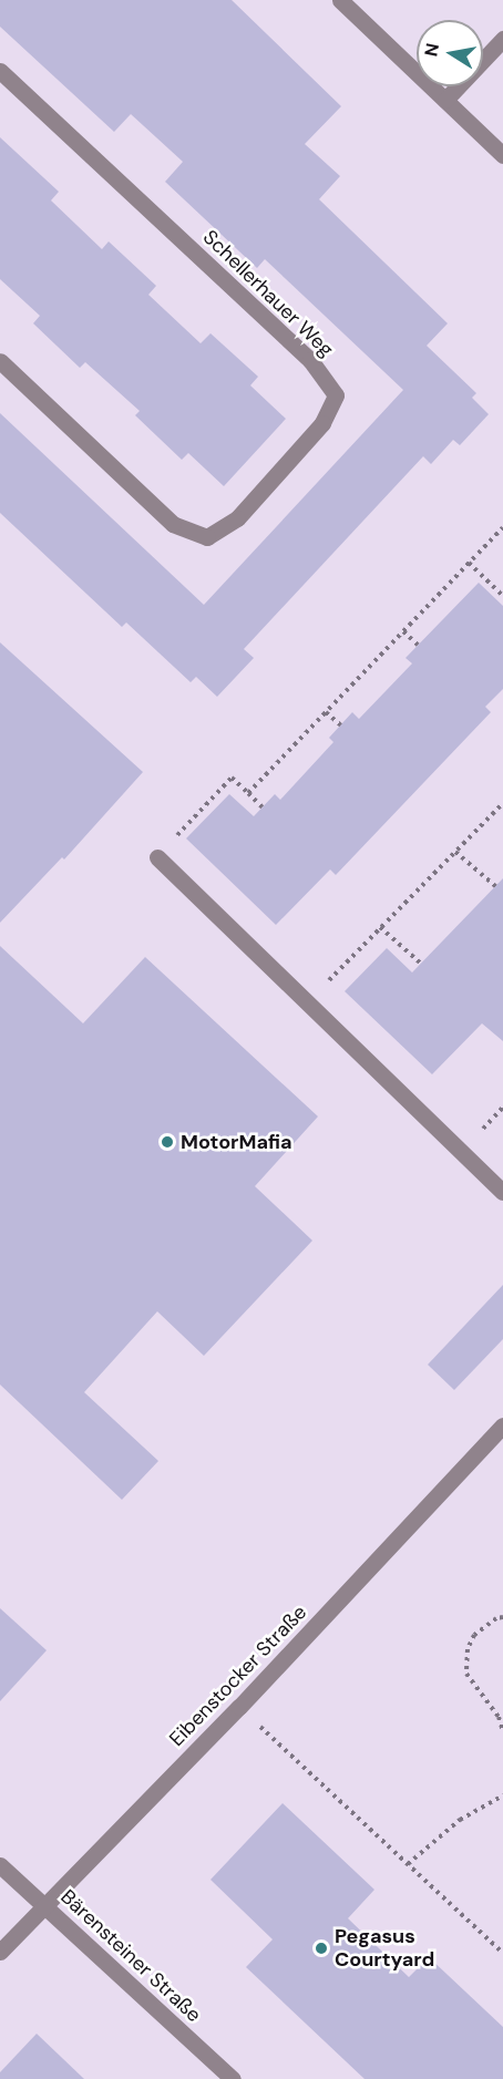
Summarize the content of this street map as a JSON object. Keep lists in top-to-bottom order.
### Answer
{
  "streets": {
    "street": ["Schellerhauer Weg", "Eibenstocker Straße", "Bärensteiner Straße"]
  },
  "crossings": [
    ["Eibenstocker Straße", "Bärensteiner Straße"]
  ],
  "places": ["MotorMafia", "Pegasus Courtyard"],
  "north": "left"
}
